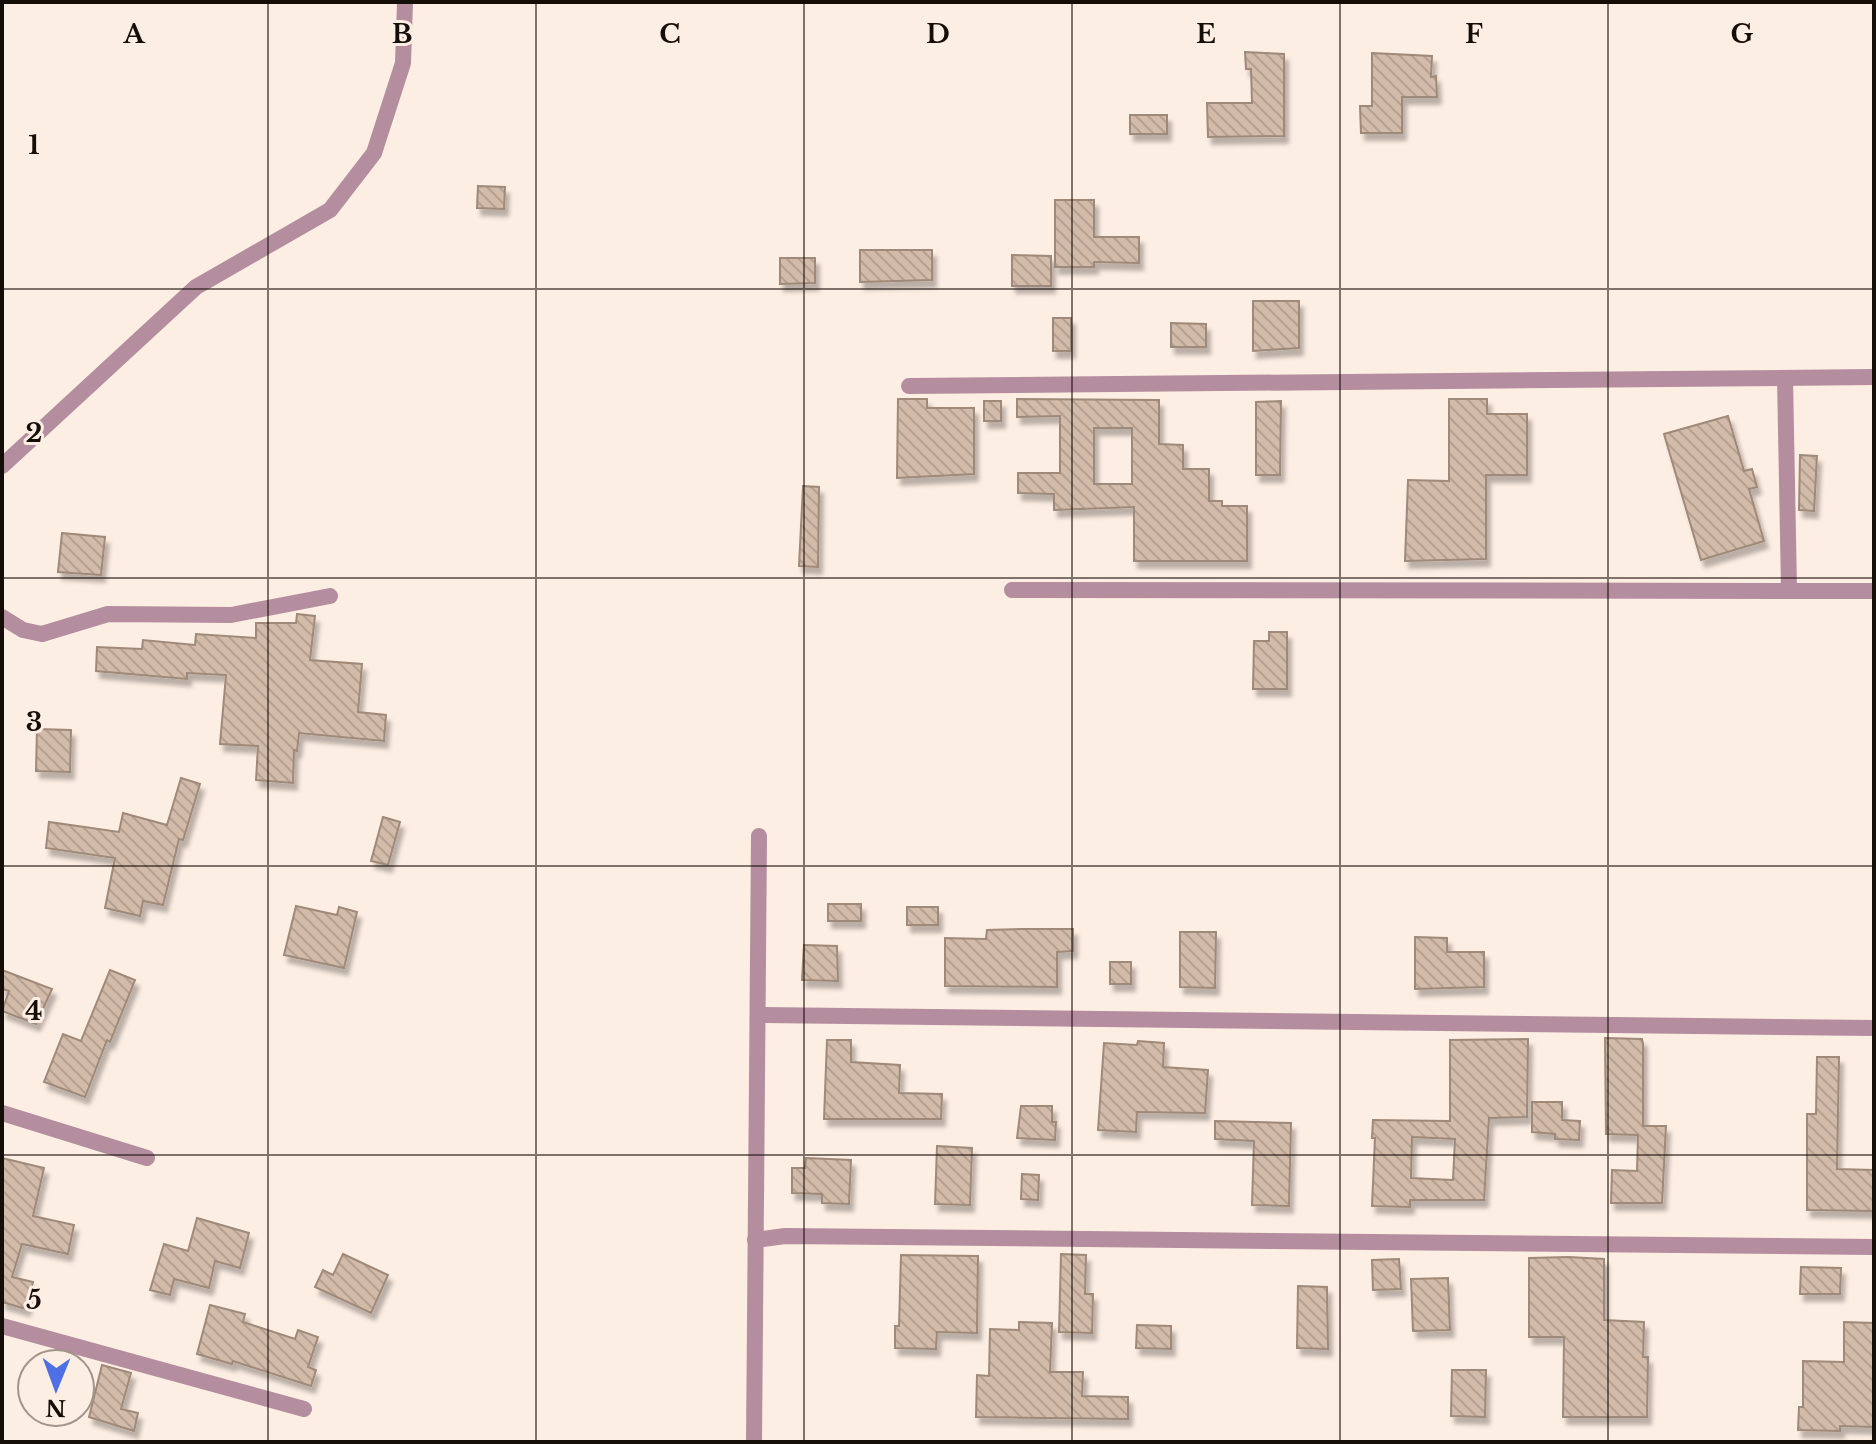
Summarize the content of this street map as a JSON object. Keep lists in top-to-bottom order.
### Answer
{
  "north": "bottom",
  "grid": {
    "columns": [
      "A",
      "B",
      "C",
      "D",
      "E",
      "F",
      "G"
    ],
    "rows": [
      "1",
      "2",
      "3",
      "4",
      "5"
    ]
  }
}
